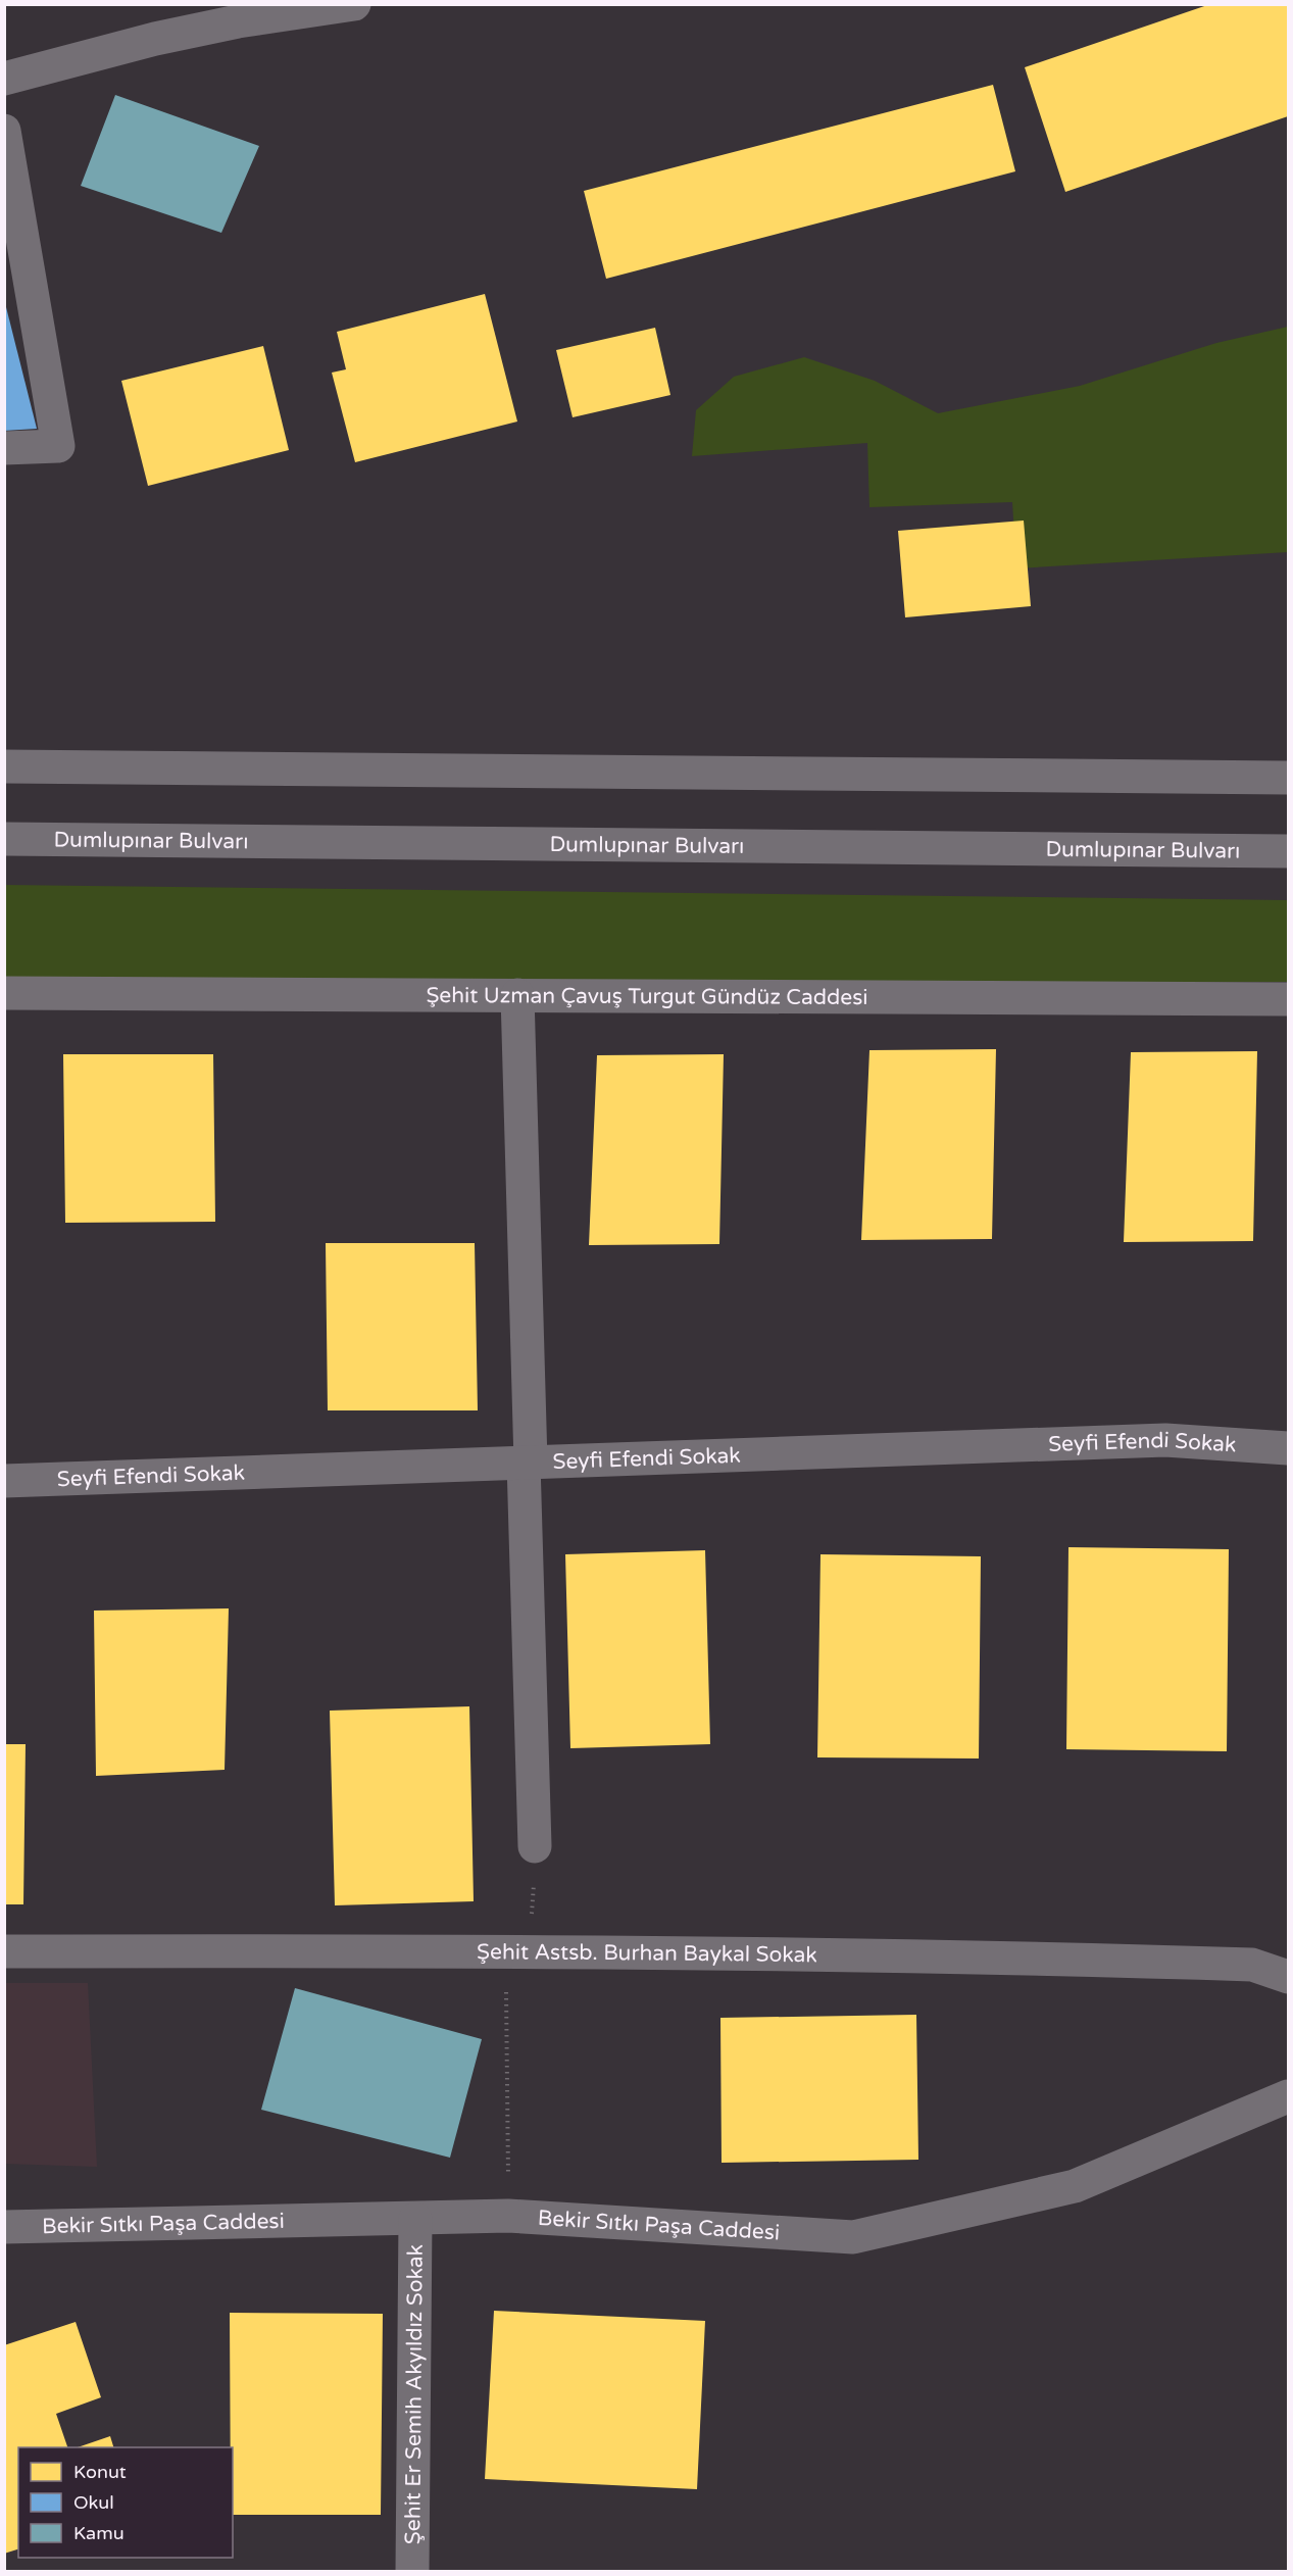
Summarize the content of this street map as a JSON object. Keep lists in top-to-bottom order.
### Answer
{
  "streets": {
    "street": [
      "Dumlupınar Bulvarı",
      "Şehit Uzman Çavuş Turgut Gündüz Caddesi",
      "Seyfi Efendi Sokak",
      "Şehit Astsb. Burhan Baykal Sokak",
      "Bekir Sıtkı Paşa Caddesi",
      "Şehit Er Semih Akyıldız Sokak"
    ]
  },
  "crossings": [
    ["Bekir Sıtkı Paşa Caddesi", "Şehit Er Semih Akyıldız Sokak"]
  ],
  "legend": ["Konut", "Okul", "Kamu"]
}
